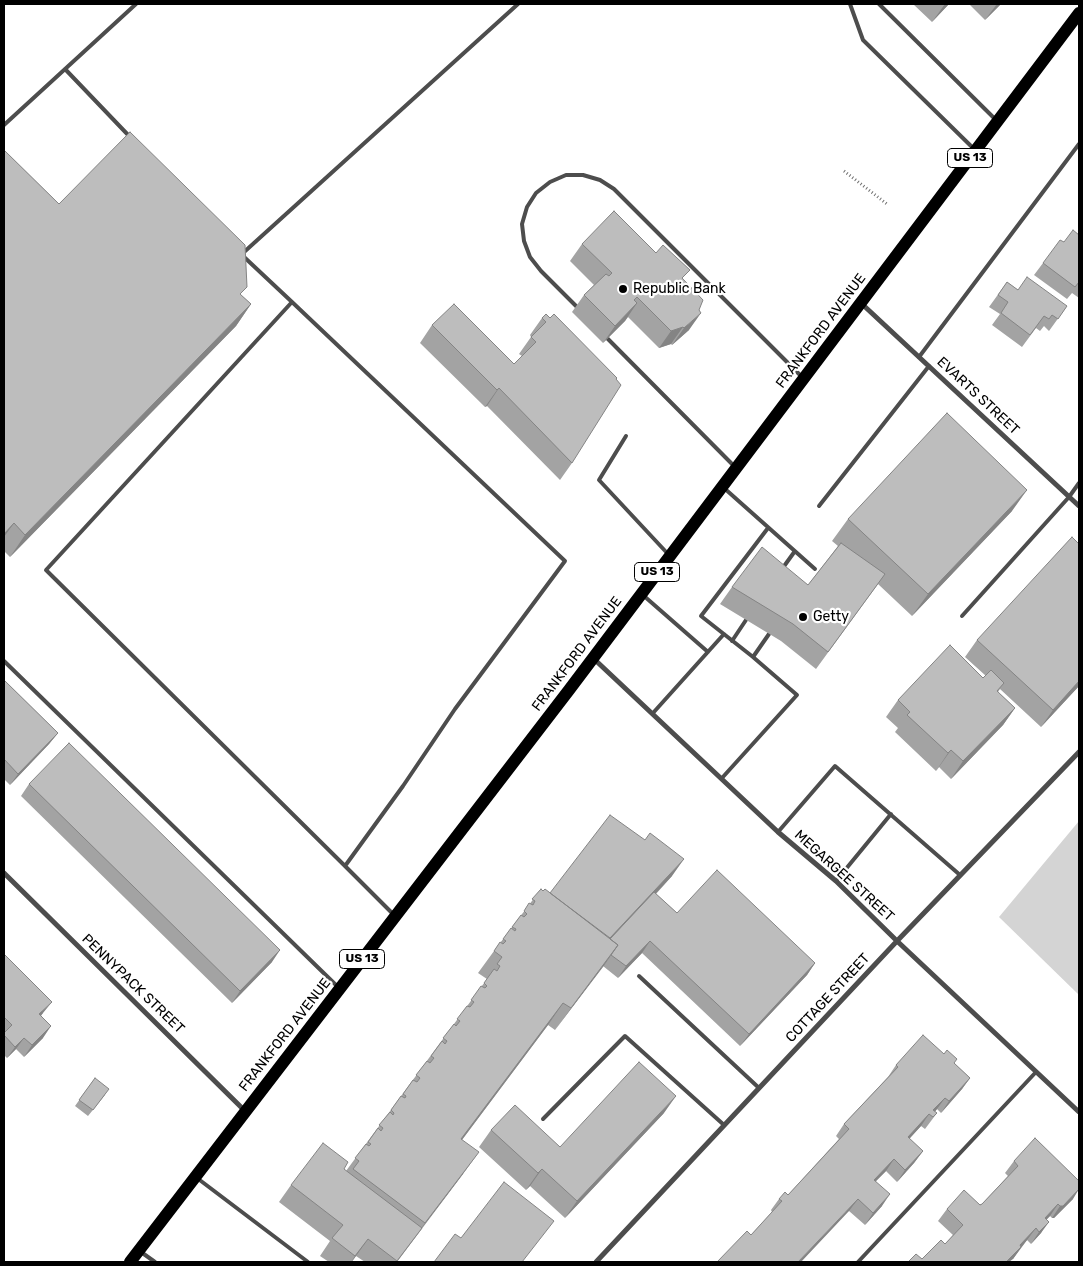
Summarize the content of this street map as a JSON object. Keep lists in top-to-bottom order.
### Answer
{
  "streets": {
    "main road": ["US 13", "FRANKFORD AVENUE"],
    "street": [
      "EVARTS STREET",
      "MEGARGEE STREET",
      "PENNYPACK STREET",
      "COTTAGE STREET"
    ]
  },
  "crossings": [
    ["FRANKFORD AVENUE", "EVARTS STREET"],
    ["FRANKFORD AVENUE", "MEGARGEE STREET"],
    ["FRANKFORD AVENUE", "PENNYPACK STREET"],
    ["MEGARGEE STREET", "COTTAGE STREET"]
  ],
  "places": ["Republic Bank", "Getty"]
}
